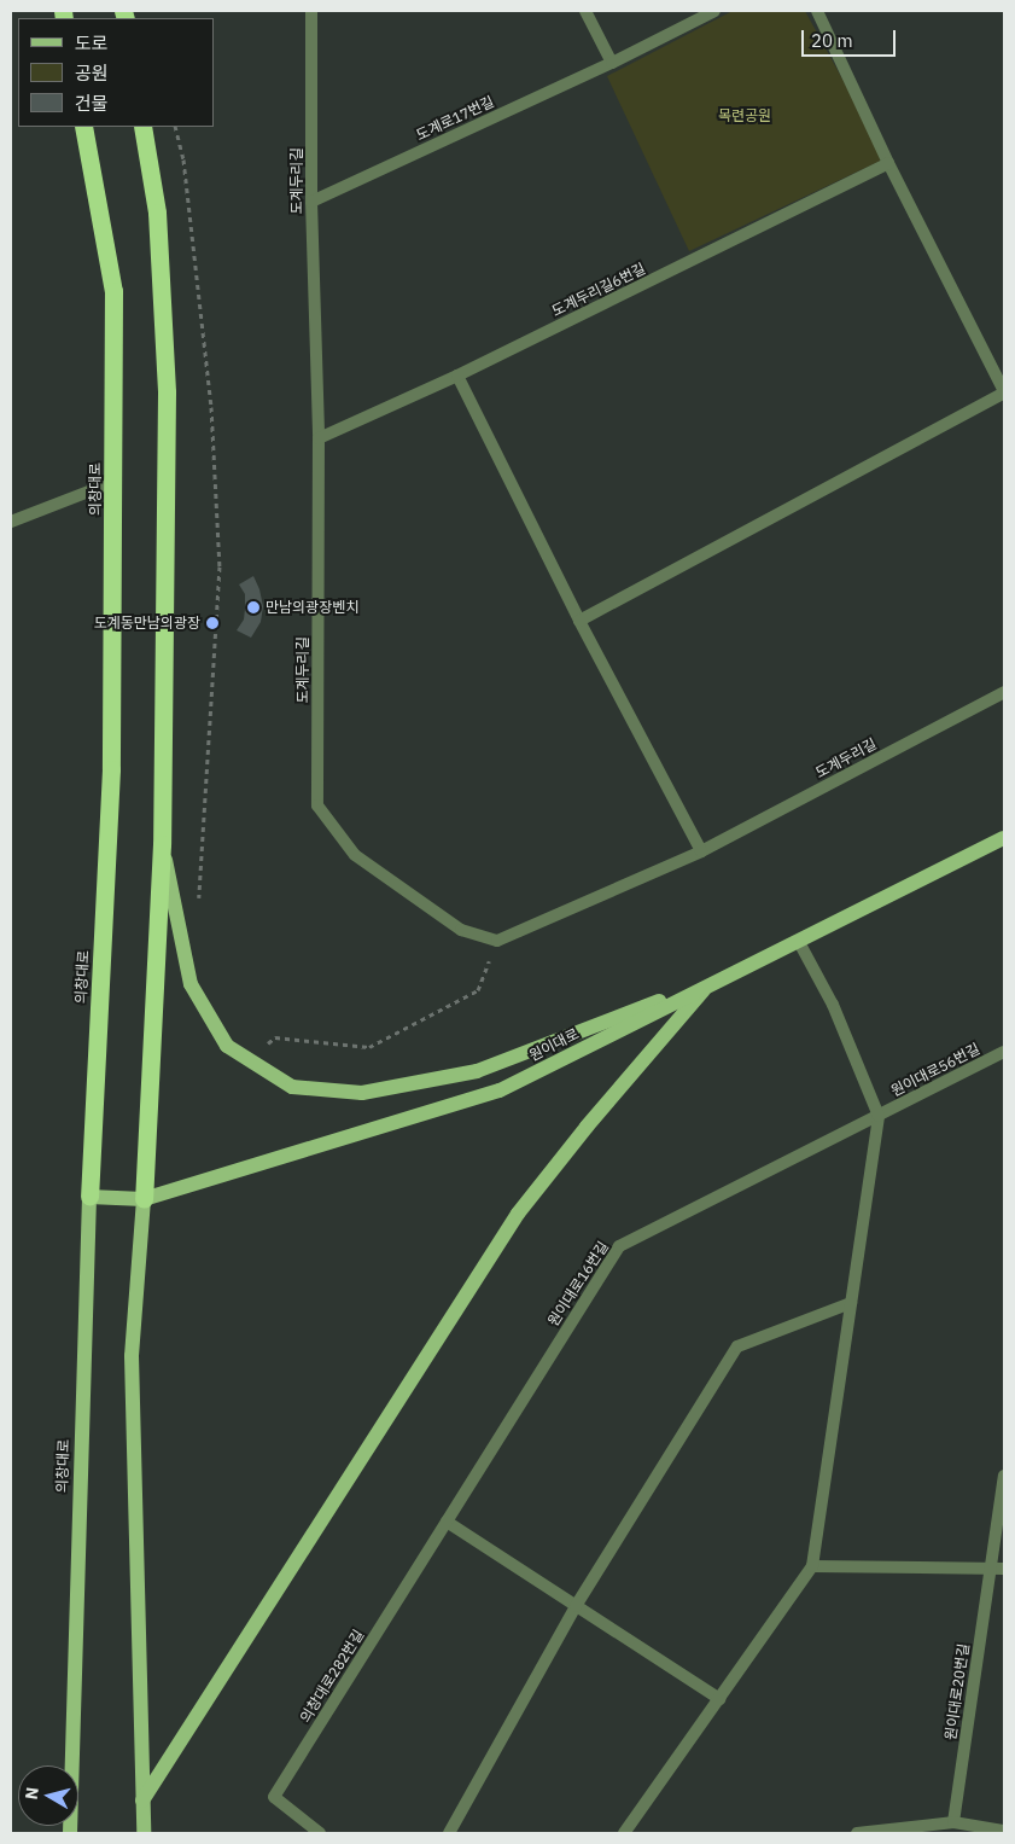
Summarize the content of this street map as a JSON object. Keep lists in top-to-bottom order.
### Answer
{
  "streets": {
    "highway": ["의창대로"],
    "main road": ["원이대로"],
    "street": [
      "도계로17번길",
      "도계두리길",
      "도계두리길6번길",
      "원이대로56번길",
      "원이대로16번길",
      "의창대로282번길",
      "원이대로20번길"
    ]
  },
  "crossings": [
    ["도계로17번길", "도계두리길"],
    ["도계두리길", "도계두리길6번길"],
    ["의창대로", "원이대로"],
    ["원이대로56번길", "원이대로16번길"],
    ["원이대로16번길", "의창대로282번길"]
  ],
  "parks": ["목련공원"],
  "places": ["만남의광장벤치", "도계동만남의광장"],
  "legend": ["도로", "공원", "건물"],
  "scale_bar": "20 m",
  "north": "left"
}
